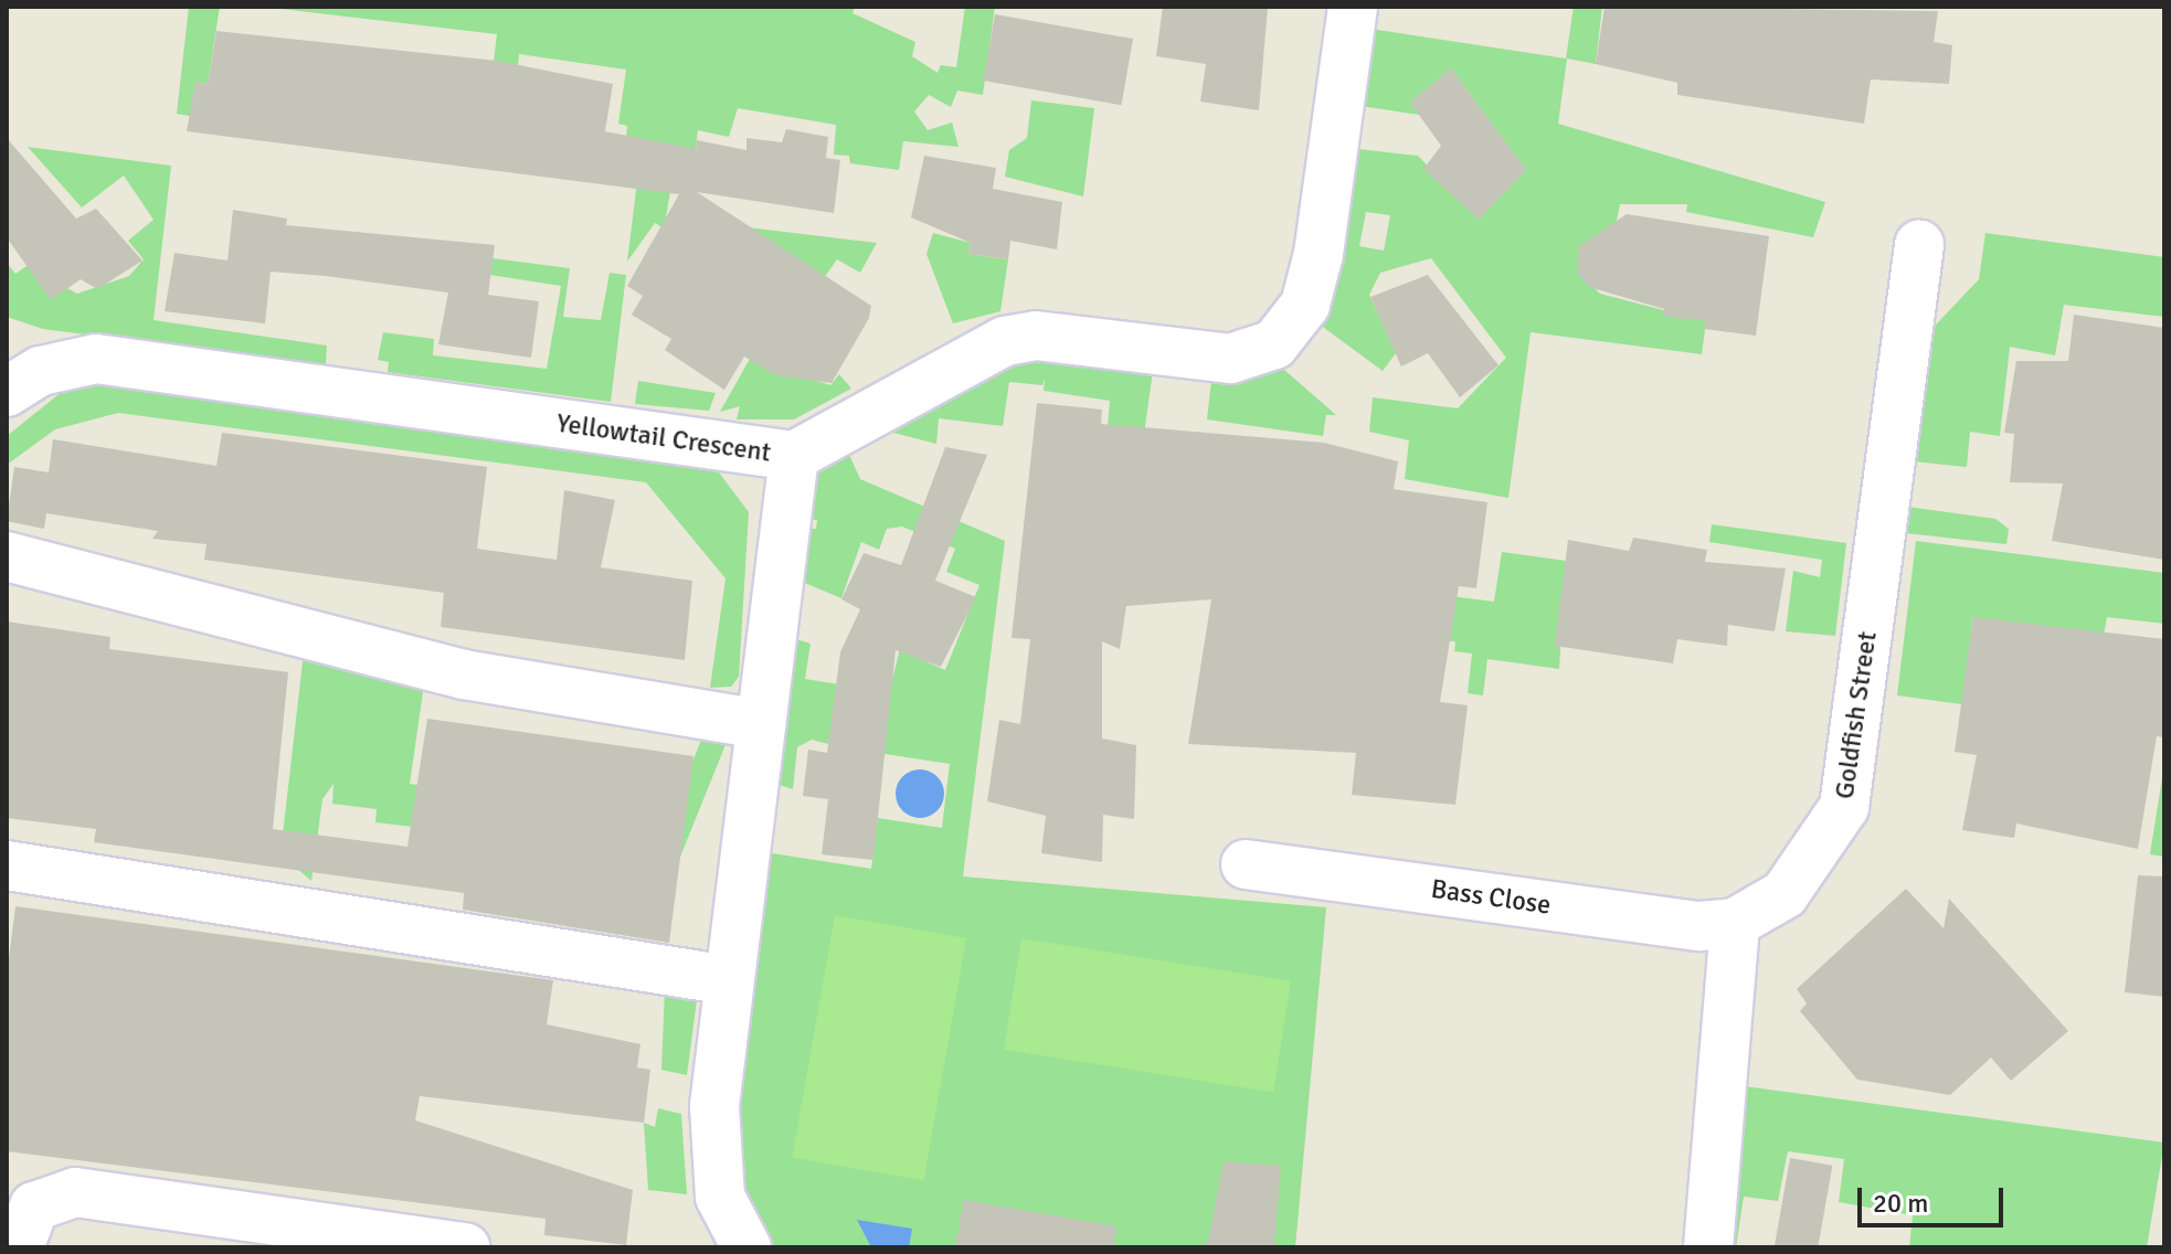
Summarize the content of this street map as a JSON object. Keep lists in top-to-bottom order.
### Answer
{
  "streets": {
    "street": ["Yellowtail Crescent", "Goldfish Street", "Bass Close"]
  },
  "crossings": [
    ["Goldfish Street", "Bass Close"]
  ],
  "scale_bar": "20 m"
}
